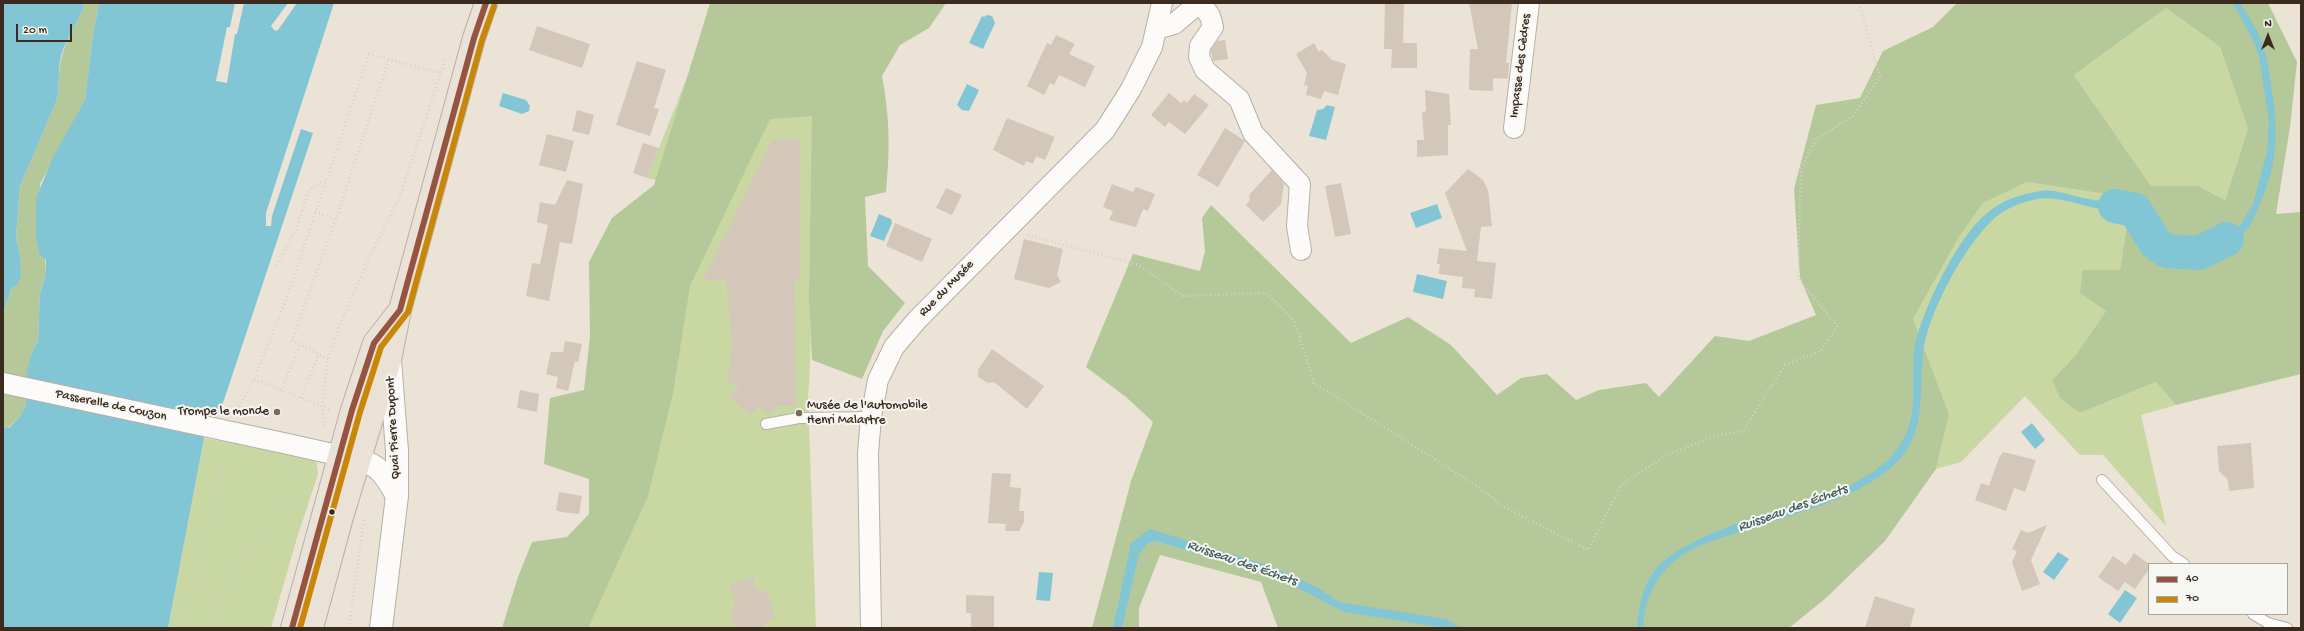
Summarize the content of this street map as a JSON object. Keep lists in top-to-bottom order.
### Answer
{
  "streets": {
    "main road": ["Quai Pierre Dupont"],
    "street": ["Impasse des Cèdres", "Rue du Musée", "Passerelle de Couzon"]
  },
  "crossings": [
    ["Passerelle de Couzon", "Quai Pierre Dupont"]
  ],
  "water": ["Ruisseau des Échets"],
  "places": ["Trompe le monde", "Musée de l'automobile Henri Malartre"],
  "lines": ["transit line 40", "transit line 70"],
  "legend": ["40", "70"],
  "scale_bar": "20 m",
  "north": "top"
}
